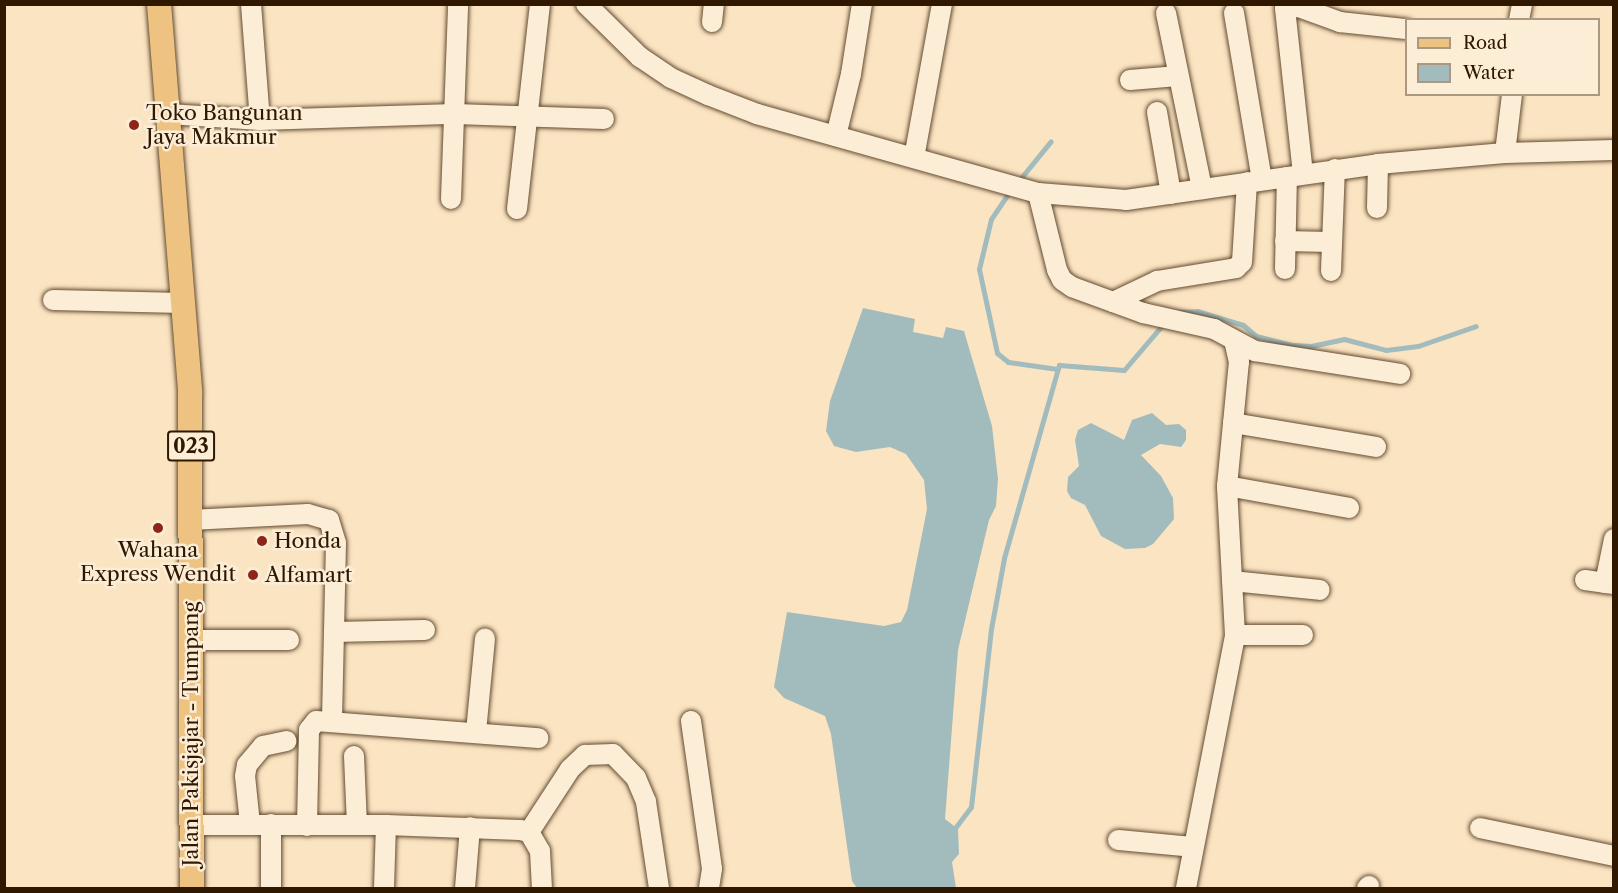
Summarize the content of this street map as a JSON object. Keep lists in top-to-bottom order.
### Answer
{
  "streets": {
    "main road": ["023", "Jalan Pakisjajar - Tumpang"]
  },
  "places": [
    "Toko Bangunan Jaya Makmur",
    "Wahana Express Wendit",
    "Honda",
    "Alfamart"
  ],
  "legend": ["Road", "Water"]
}
